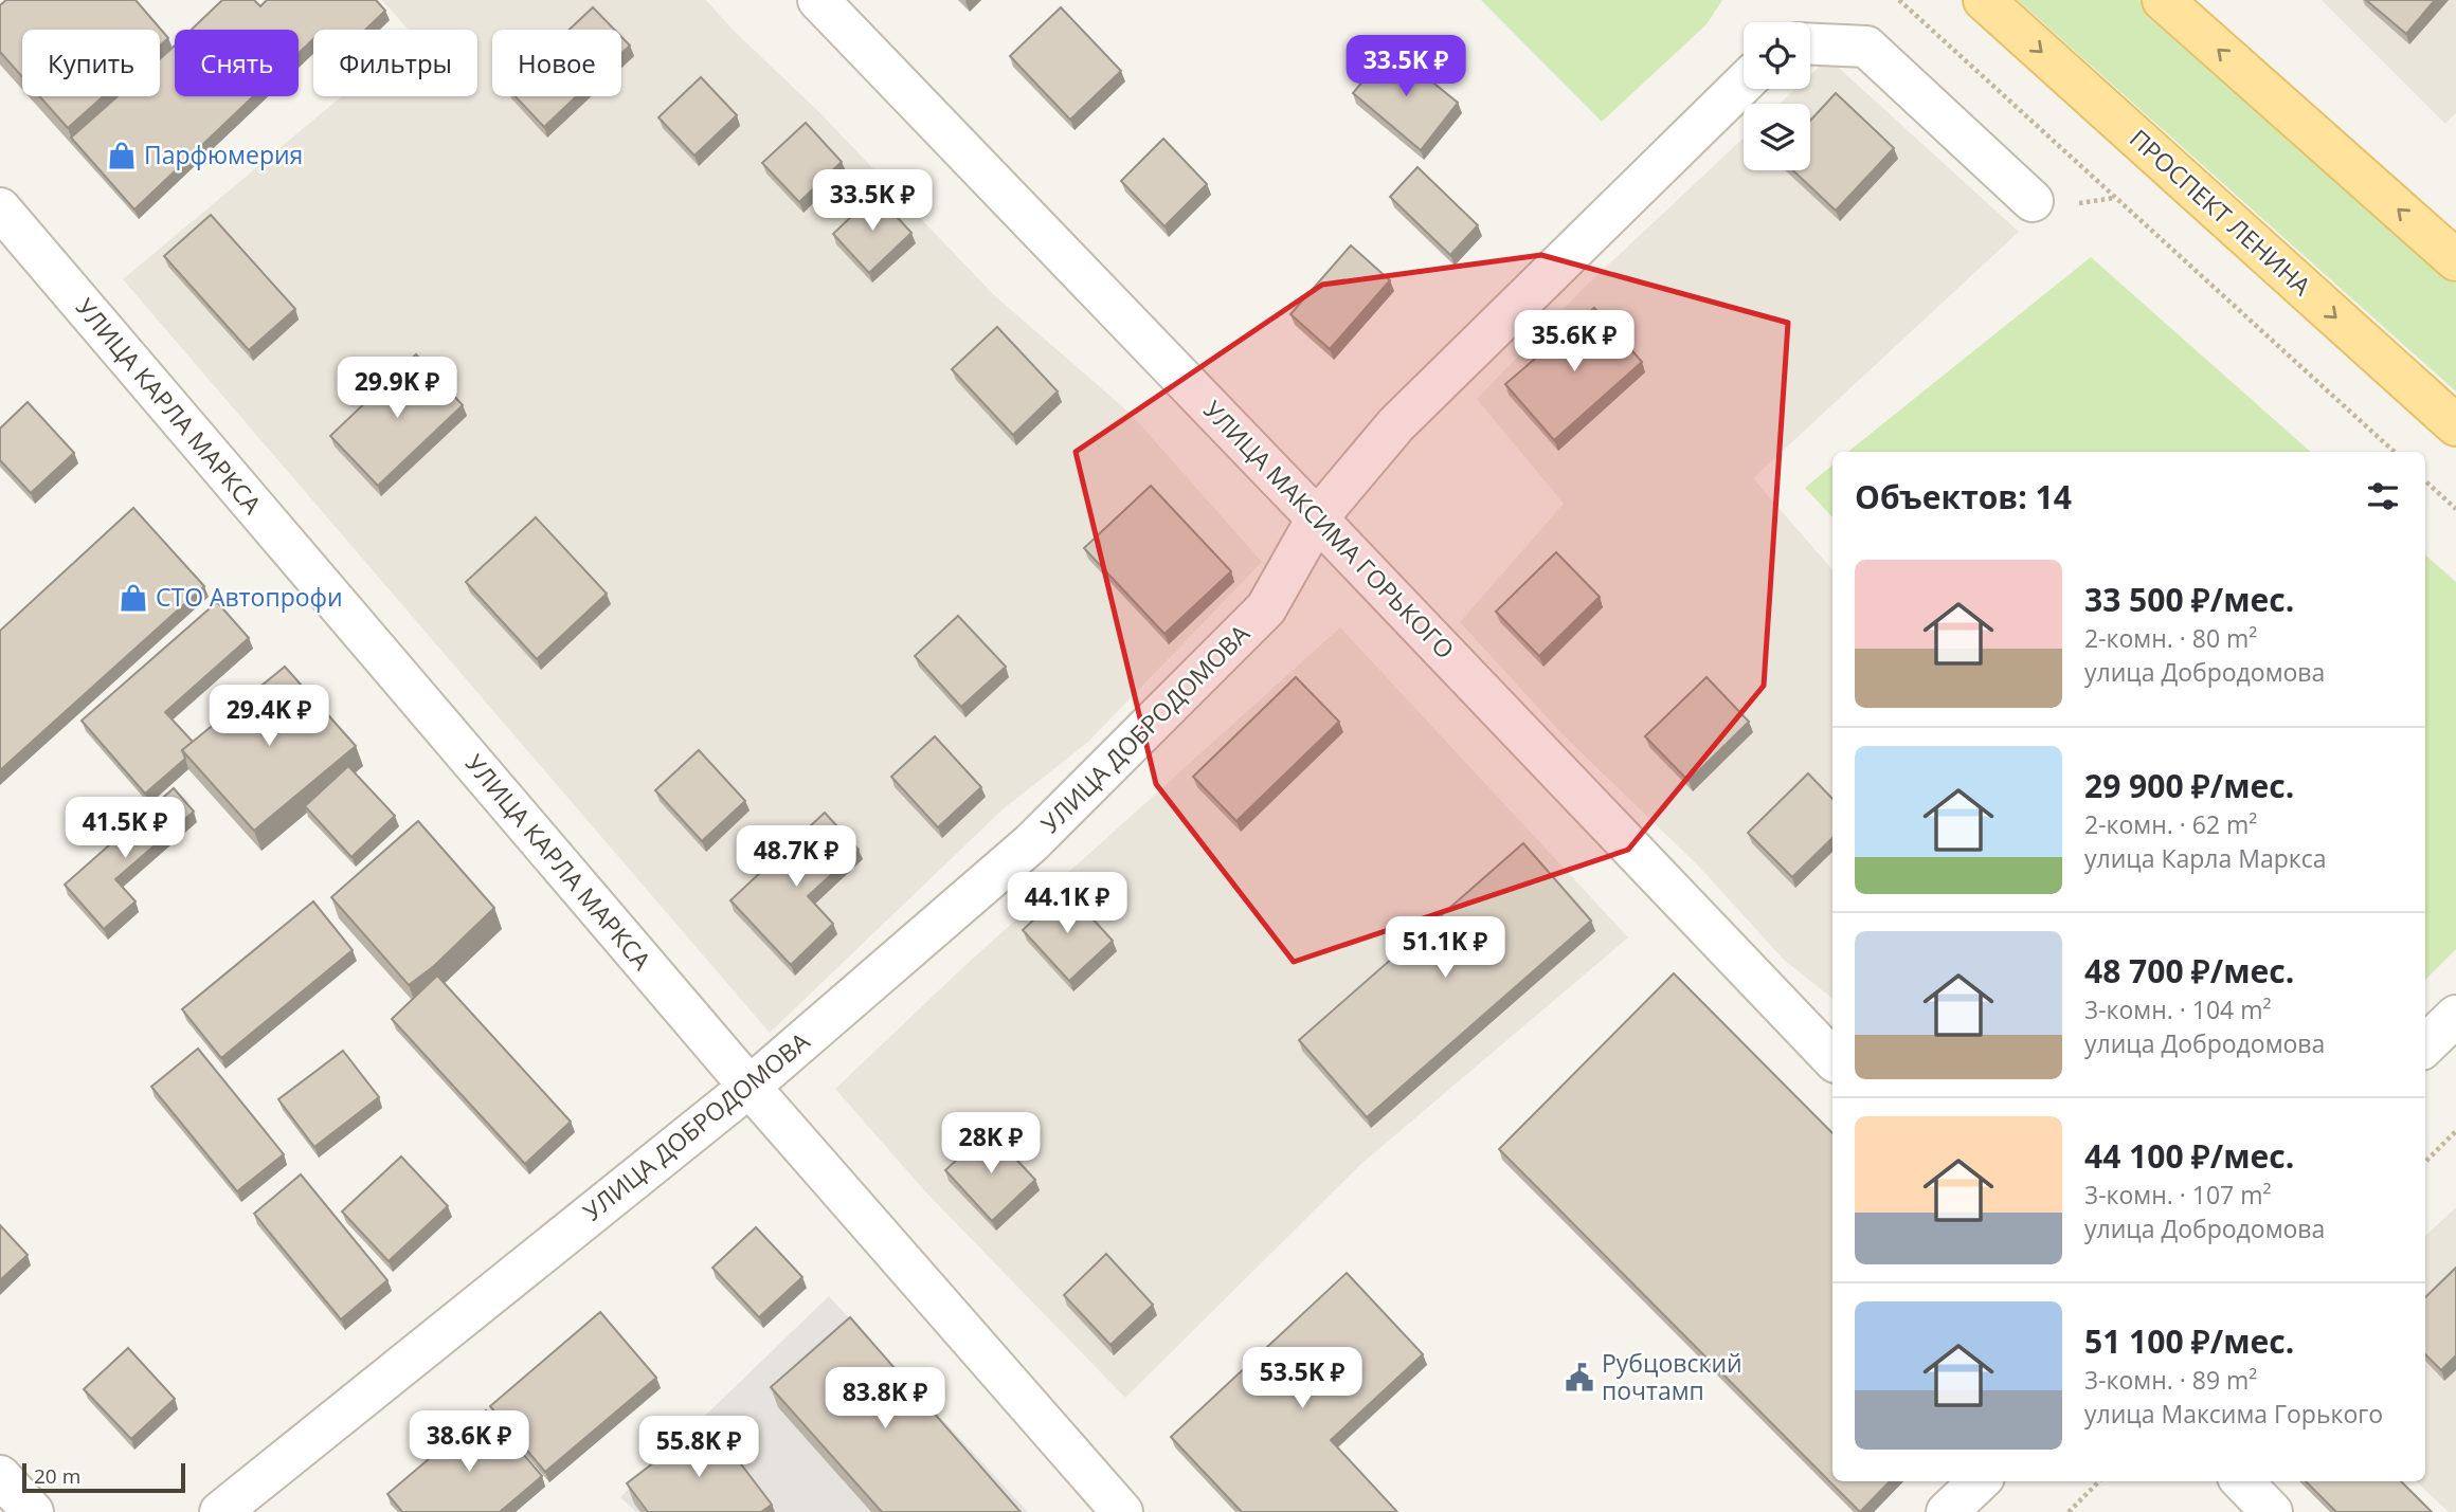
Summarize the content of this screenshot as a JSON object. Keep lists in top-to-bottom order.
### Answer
{
  "streets": {
    "main road": ["ПРОСПЕКТ ЛЕНИНА"],
    "street": ["УЛИЦА КАРЛА МАРКСА", "УЛИЦА МАКСИМА ГОРЬКОГО", "УЛИЦА ДОБРОДОМОВА"]
  },
  "crossings": [
    ["УЛИЦА КАРЛА МАРКСА", "УЛИЦА ДОБРОДОМОВА"],
    ["УЛИЦА МАКСИМА ГОРЬКОГО", "УЛИЦА ДОБРОДОМОВА"]
  ],
  "places": {
    "shop": ["Парфюмерия", "СТО Автопрофи"],
    "public building": ["Рубцовский почтамп"]
  },
  "scale_bar": "20 m",
  "page": {
    "chip": [
      "Купить",
      "Снять",
      "Фильтры",
      "Новое"
    ],
    "price": [
      "33.5K ₽",
      "33.5K ₽",
      "35.6K ₽",
      "29.9K ₽",
      "29.4K ₽",
      "41.5K ₽",
      "48.7K ₽",
      "44.1K ₽",
      "51.1K ₽",
      "28K ₽",
      "53.5K ₽",
      "83.8K ₽",
      "38.6K ₽",
      "55.8K ₽"
    ],
    "heading": "Объектов: 14",
    "list": [
      {
        "name": "33 500 ₽/мес.",
        "note": "2-комн. · 80 m² · улица Добродомова"
      },
      {
        "name": "29 900 ₽/мес.",
        "note": "2-комн. · 62 m² · улица Карла Маркса"
      },
      {
        "name": "48 700 ₽/мес.",
        "note": "3-комн. · 104 m² · улица Добродомова"
      },
      {
        "name": "44 100 ₽/мес.",
        "note": "3-комн. · 107 m² · улица Добродомова"
      },
      {
        "name": "51 100 ₽/мес.",
        "note": "3-комн. · 89 m² · улица Максима Горького"
      }
    ],
    "scale": "20 m"
  }
}
